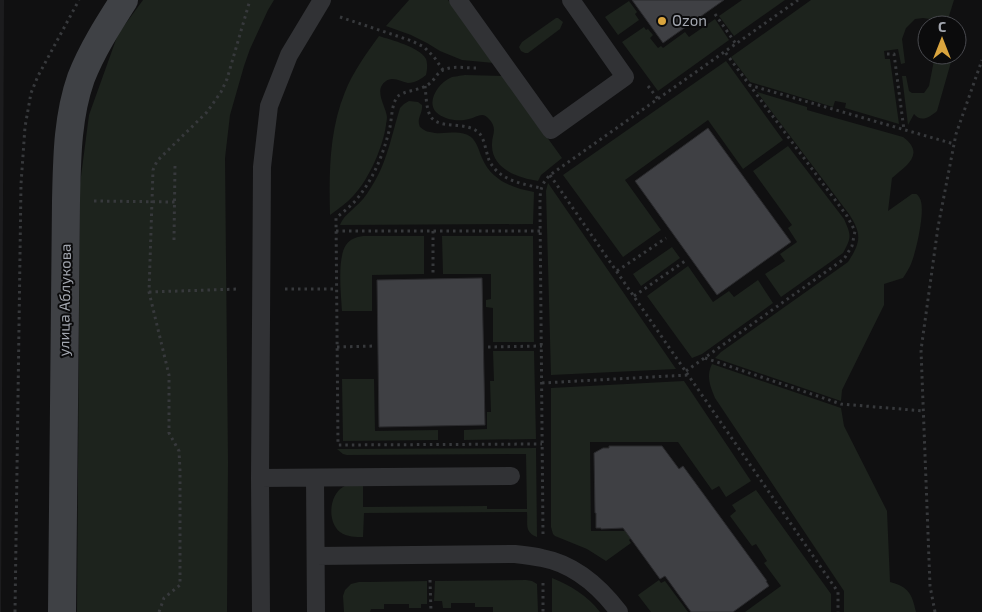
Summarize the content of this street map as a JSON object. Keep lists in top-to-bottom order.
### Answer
{
  "streets": {
    "street": ["улица Аблукова"]
  },
  "places": ["Ozon"],
  "north": "top"
}
